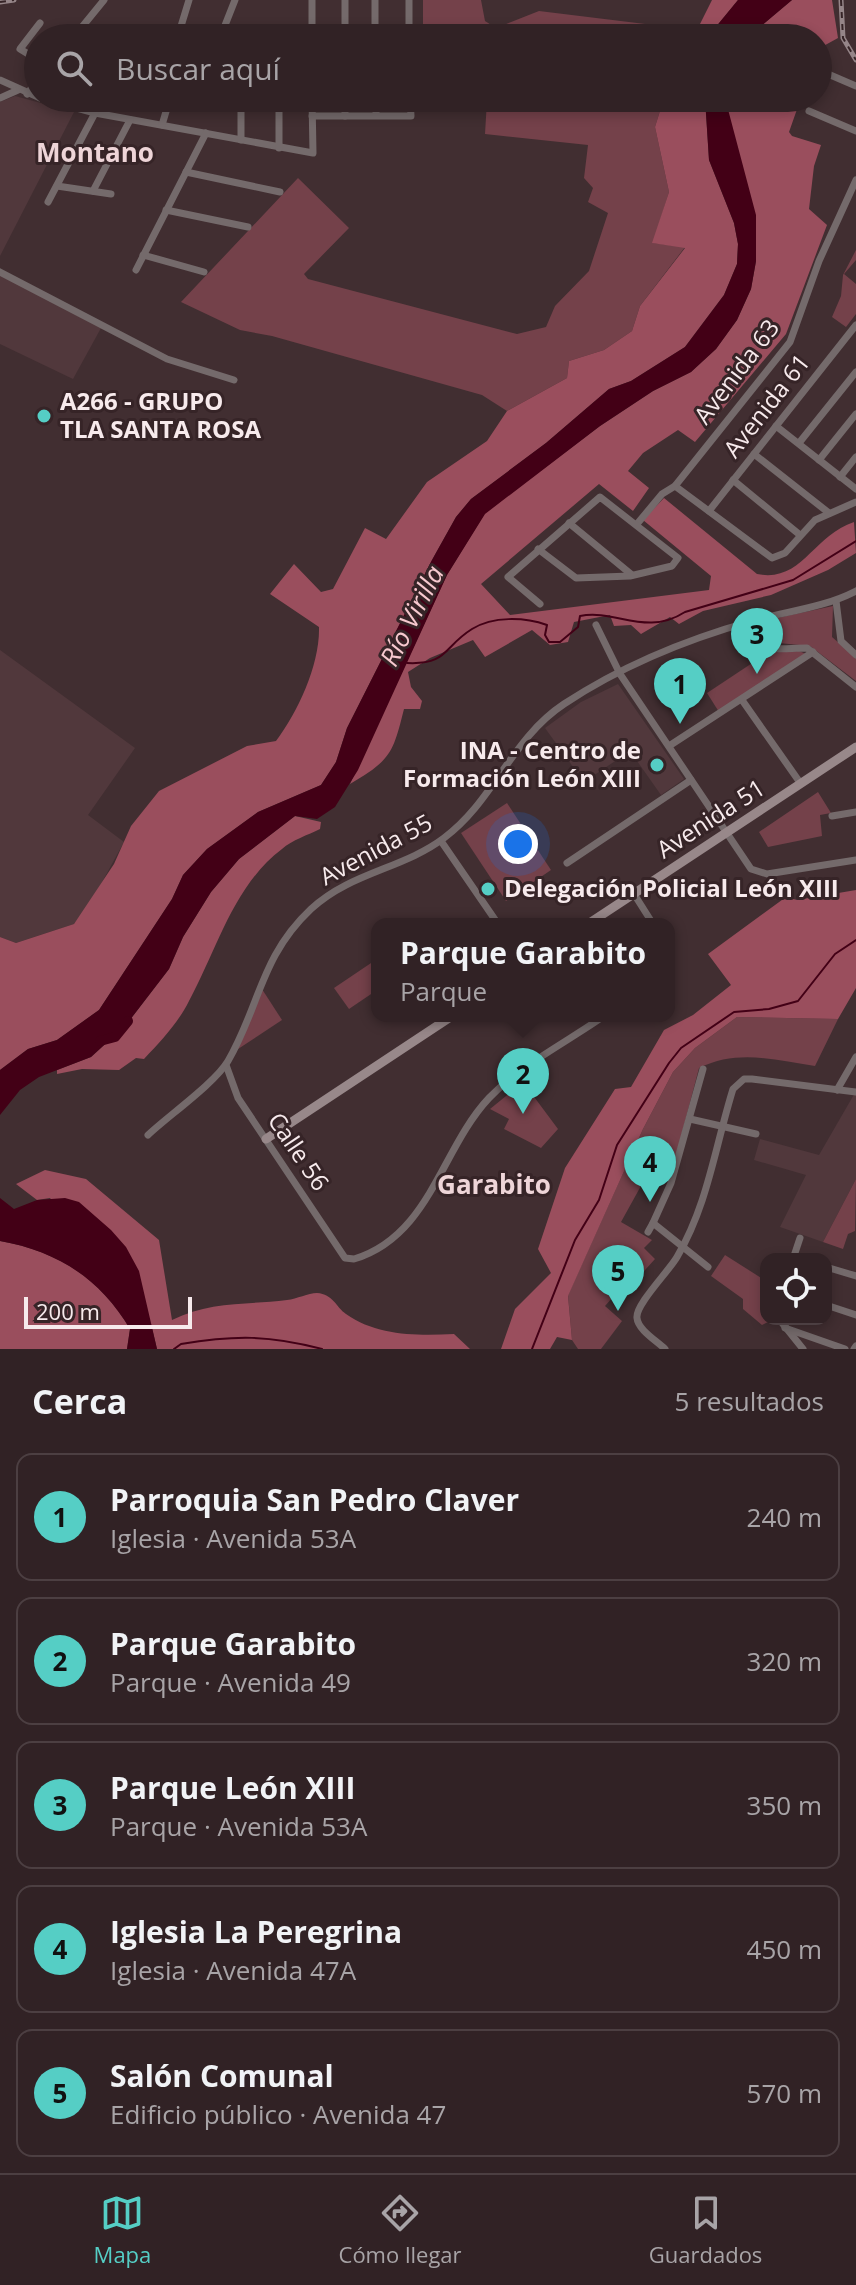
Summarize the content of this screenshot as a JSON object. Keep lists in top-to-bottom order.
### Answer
{
  "streets": {
    "street": [
      "Avenida 63",
      "Avenida 61",
      "Avenida 51",
      "Avenida 55",
      "Calle 56"
    ]
  },
  "crossings": [
    ["Avenida 55", "Calle 56"]
  ],
  "districts": ["Montano", "Garabito"],
  "water": ["Río Virilla"],
  "places": ["A266 - GRUPO TLA SANTA ROSA", "INA - Centro de Formación León XIII", "Delegación Policial León XIII"],
  "scale_bar": "200 m",
  "page": {
    "search": "Buscar aquí",
    "pins": [
      "3",
      "1",
      "2",
      "4",
      "5"
    ],
    "popup": ["Parque Garabito", "Parque"],
    "scale": "200 m",
    "heading": ["Cerca", "5 resultados"],
    "list": [
      {
        "mark": "1",
        "name": "Parroquia San Pedro Claver",
        "note": "Iglesia · Avenida 53A",
        "value": "240 m"
      },
      {
        "mark": "2",
        "name": "Parque Garabito",
        "note": "Parque · Avenida 49",
        "value": "320 m"
      },
      {
        "mark": "3",
        "name": "Parque León XIII",
        "note": "Parque · Avenida 53A",
        "value": "350 m"
      },
      {
        "mark": "4",
        "name": "Iglesia La Peregrina",
        "note": "Iglesia · Avenida 47A",
        "value": "450 m"
      },
      {
        "mark": "5",
        "name": "Salón Comunal",
        "note": "Edificio público · Avenida 47",
        "value": "570 m"
      }
    ],
    "nav": ["Mapa", "Cómo llegar", "Guardados"]
  }
}
